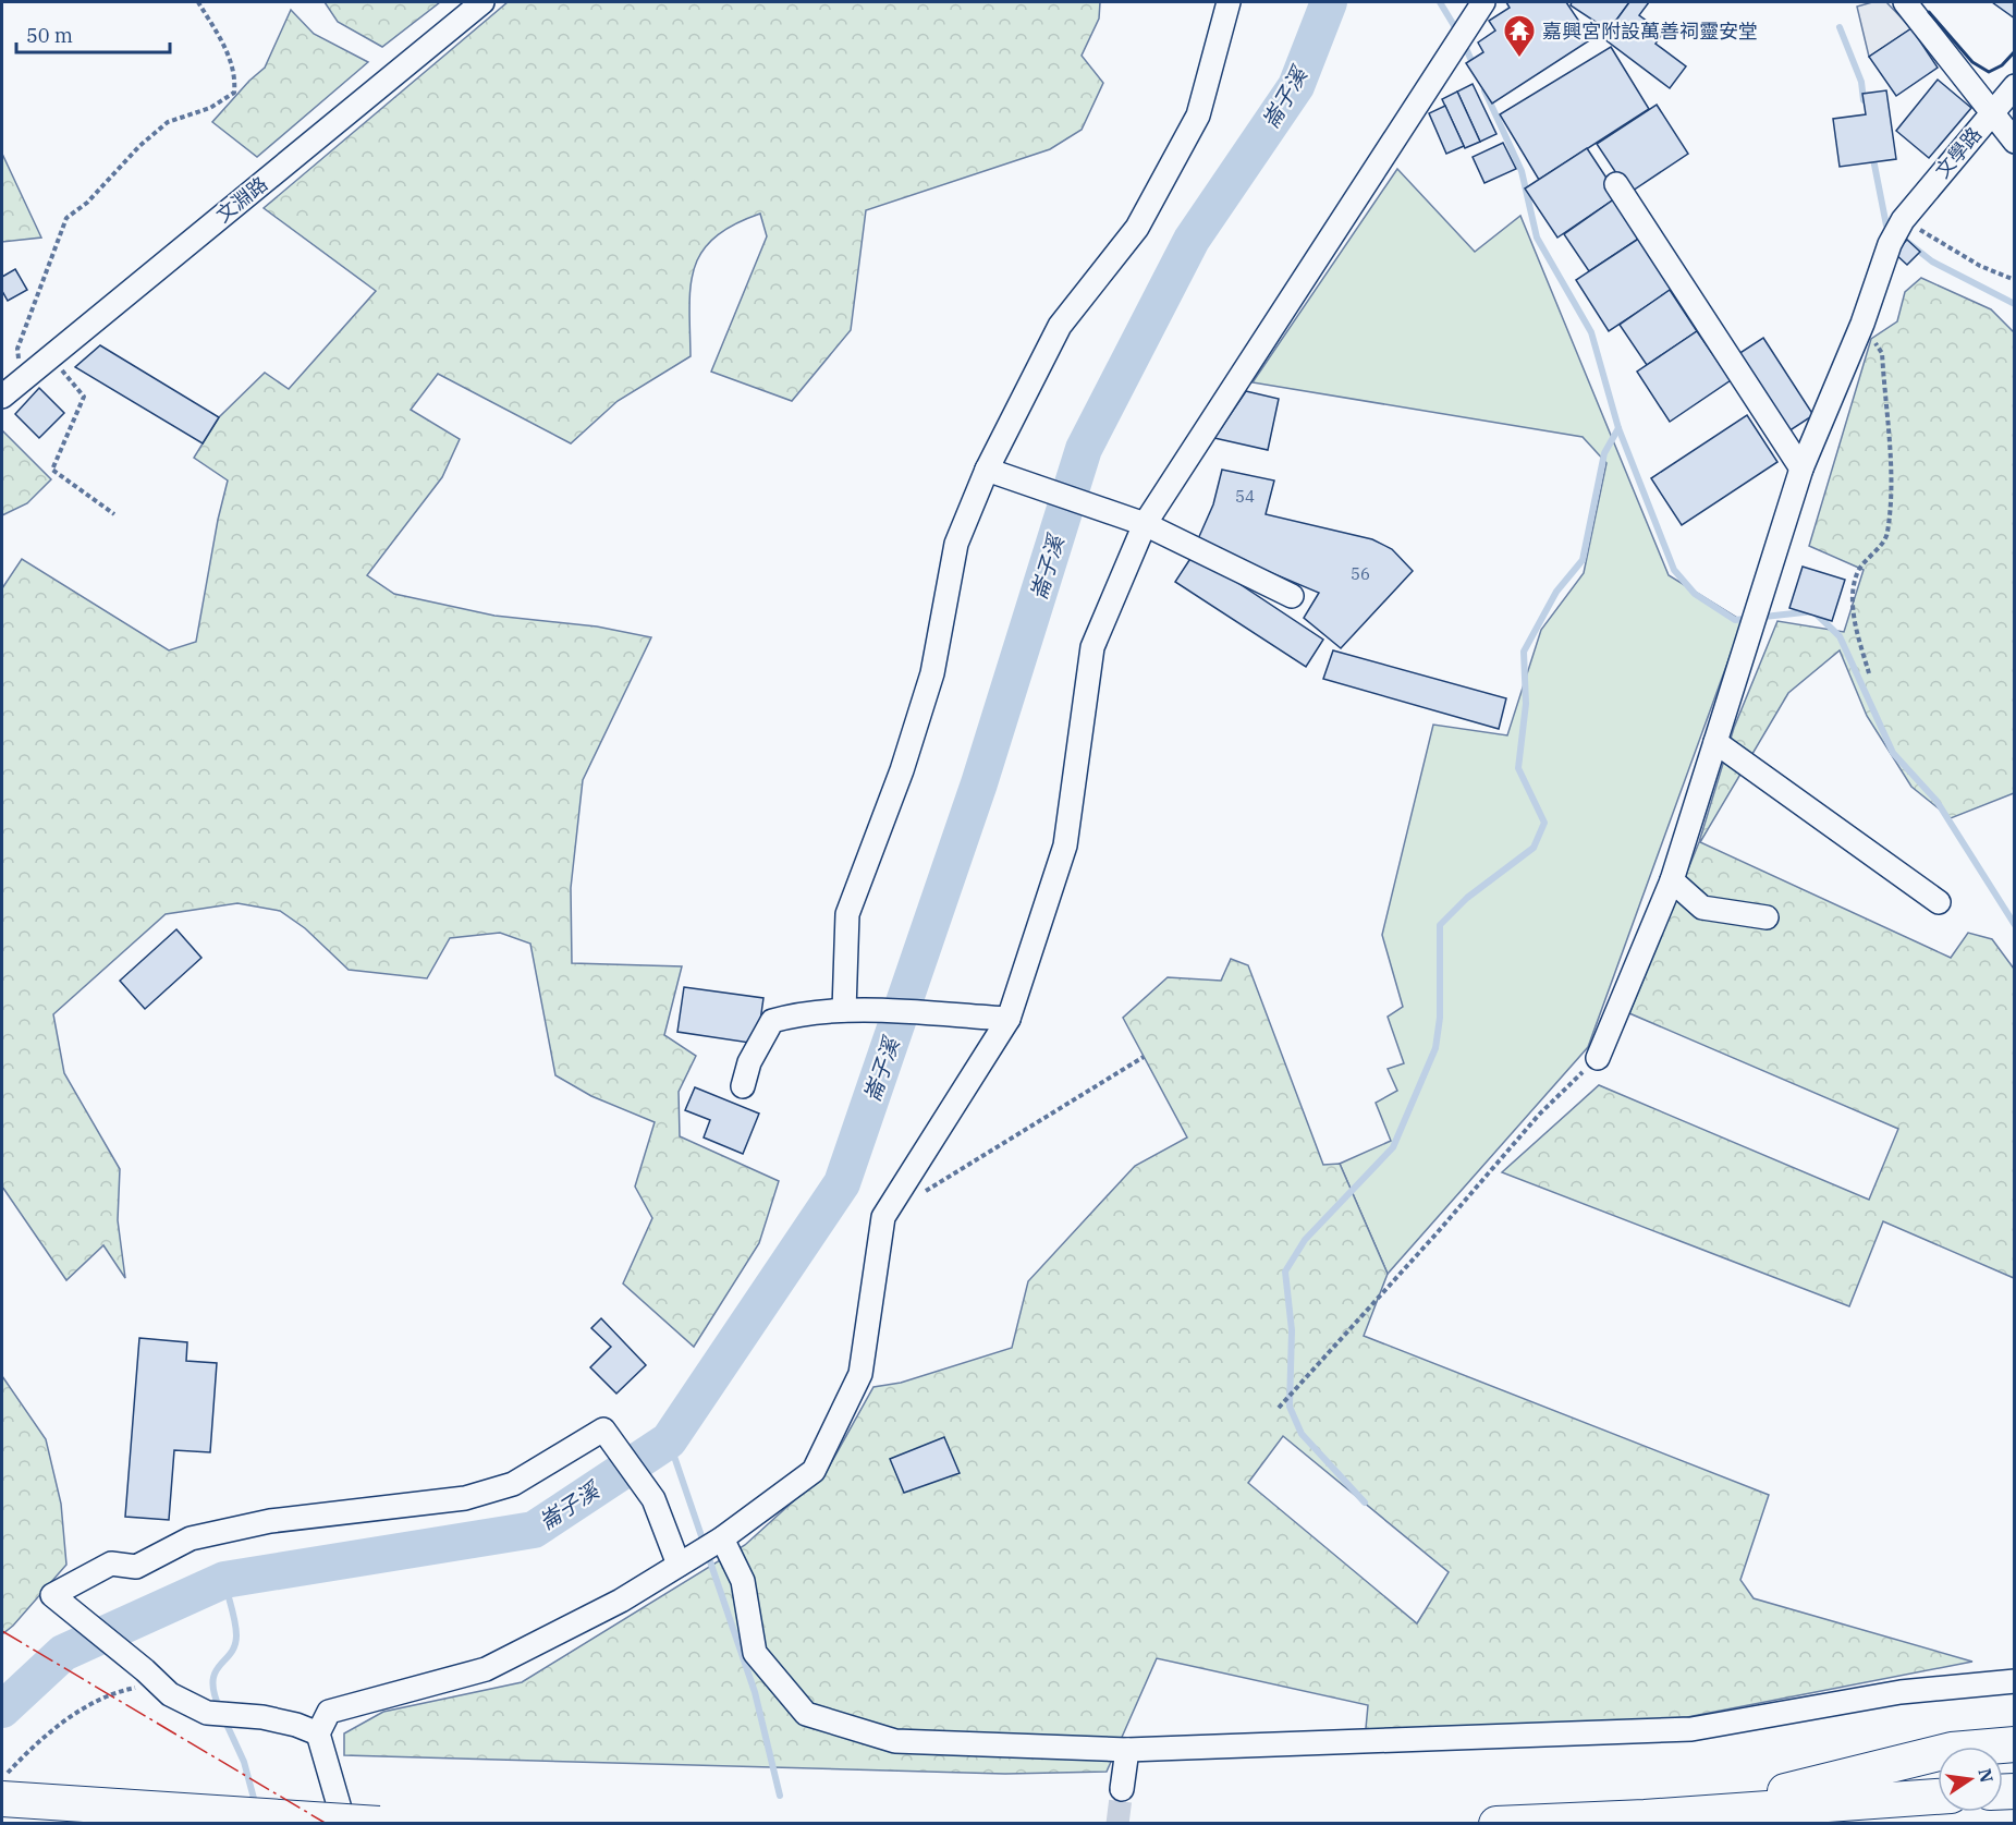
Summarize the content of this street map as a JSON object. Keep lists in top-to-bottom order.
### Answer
{
  "streets": {
    "street": ["文學路", "文淵路"]
  },
  "water": ["崙子溪"],
  "places": {
    "temple": ["嘉興宮附設萬善祠靈安堂"]
  },
  "house_numbers": ["54", "56"],
  "scale_bar": "50 m",
  "north": "right"
}
